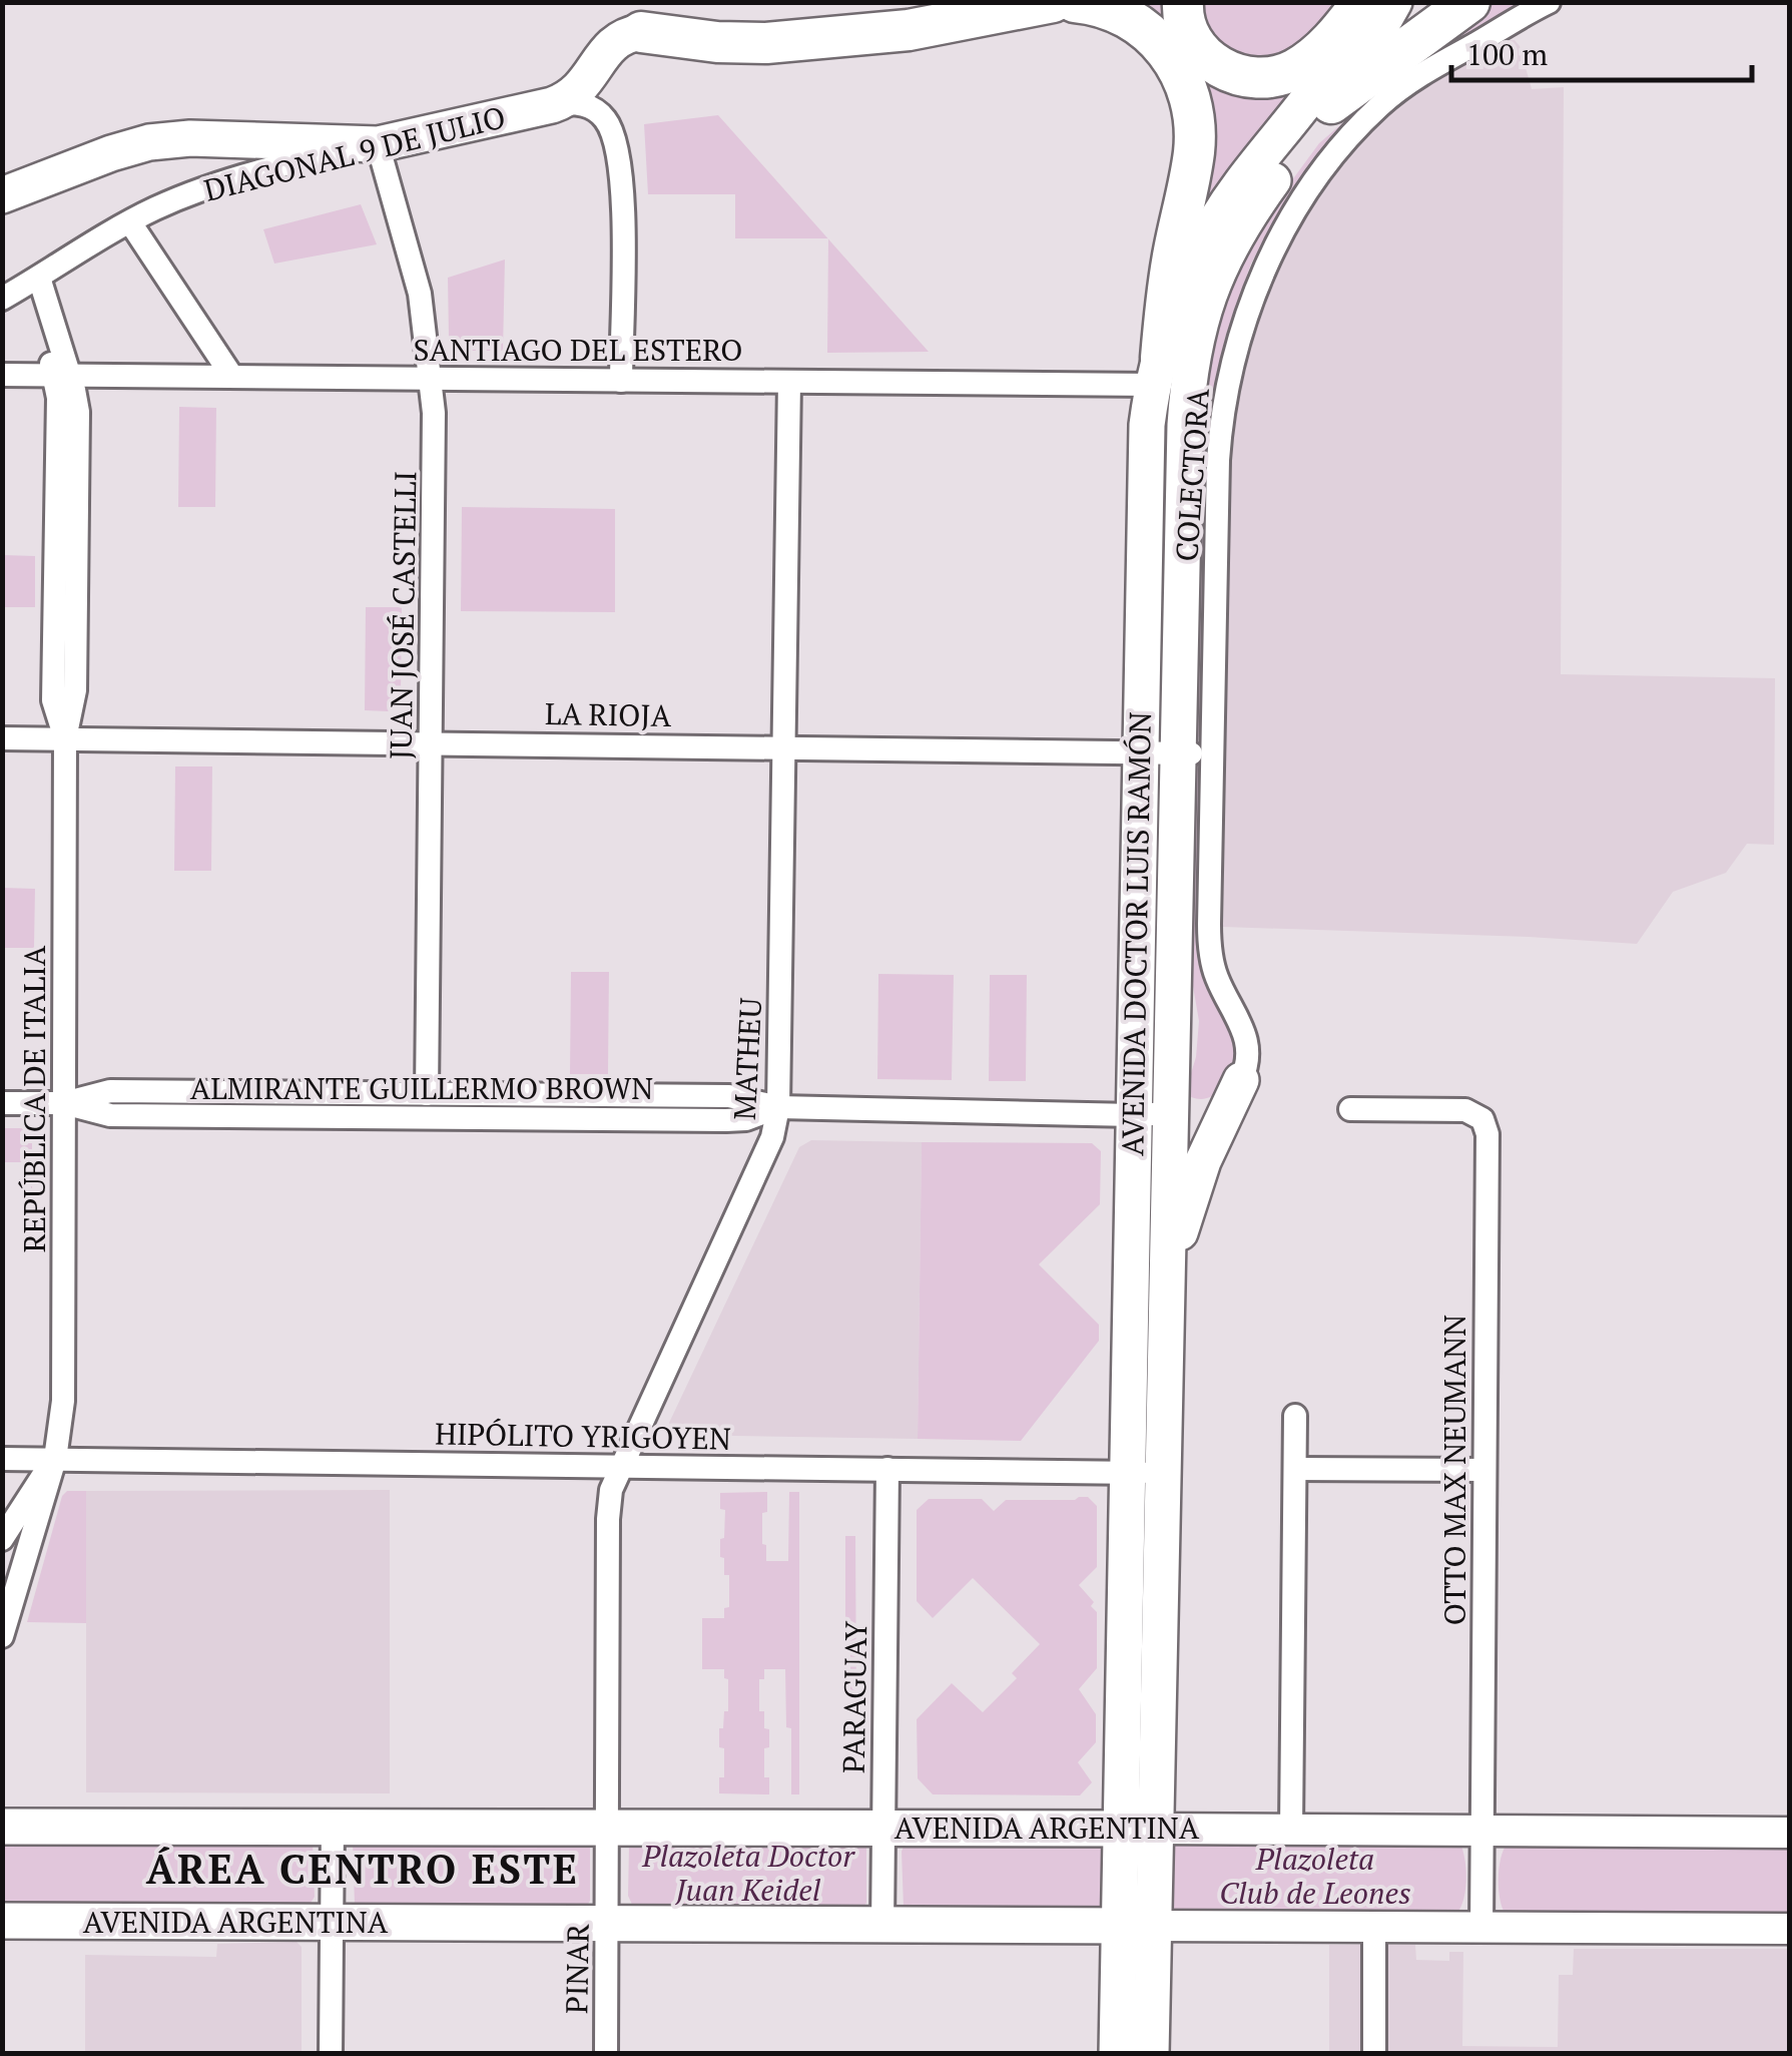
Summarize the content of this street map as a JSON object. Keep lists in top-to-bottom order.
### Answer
{
  "streets": {
    "main road": ["DIAGONAL 9 DE JULIO", "AVENIDA DOCTOR LUIS RAMÓN", "AVENIDA ARGENTINA"],
    "street": [
      "SANTIAGO DEL ESTERO",
      "COLECTORA",
      "JUAN JOSÉ CASTELLI",
      "LA RIOJA",
      "MATHEU",
      "ALMIRANTE GUILLERMO BROWN",
      "REPÚBLICA DE ITALIA",
      "HIPÓLITO YRIGOYEN",
      "OTTO MAX NEUMANN",
      "PARAGUAY",
      "PINAR"
    ]
  },
  "crossings": [
    ["DIAGONAL 9 DE JULIO", "JUAN JOSÉ CASTELLI"],
    ["DIAGONAL 9 DE JULIO", "REPÚBLICA DE ITALIA"],
    ["SANTIAGO DEL ESTERO", "JUAN JOSÉ CASTELLI"],
    ["SANTIAGO DEL ESTERO", "AVENIDA DOCTOR LUIS RAMÓN"],
    ["SANTIAGO DEL ESTERO", "MATHEU"],
    ["SANTIAGO DEL ESTERO", "REPÚBLICA DE ITALIA"],
    ["COLECTORA", "LA RIOJA"],
    ["COLECTORA", "AVENIDA DOCTOR LUIS RAMÓN"],
    ["JUAN JOSÉ CASTELLI", "LA RIOJA"],
    ["JUAN JOSÉ CASTELLI", "ALMIRANTE GUILLERMO BROWN"],
    ["LA RIOJA", "AVENIDA DOCTOR LUIS RAMÓN"],
    ["LA RIOJA", "MATHEU"],
    ["LA RIOJA", "REPÚBLICA DE ITALIA"],
    ["AVENIDA DOCTOR LUIS RAMÓN", "ALMIRANTE GUILLERMO BROWN"],
    ["AVENIDA DOCTOR LUIS RAMÓN", "HIPÓLITO YRIGOYEN"],
    ["AVENIDA DOCTOR LUIS RAMÓN", "AVENIDA ARGENTINA"],
    ["MATHEU", "ALMIRANTE GUILLERMO BROWN"],
    ["MATHEU", "HIPÓLITO YRIGOYEN"],
    ["MATHEU", "AVENIDA ARGENTINA"],
    ["MATHEU", "PINAR"],
    ["ALMIRANTE GUILLERMO BROWN", "REPÚBLICA DE ITALIA"],
    ["REPÚBLICA DE ITALIA", "HIPÓLITO YRIGOYEN"],
    ["HIPÓLITO YRIGOYEN", "PARAGUAY"],
    ["OTTO MAX NEUMANN", "AVENIDA ARGENTINA"],
    ["PARAGUAY", "AVENIDA ARGENTINA"],
    ["AVENIDA ARGENTINA", "PINAR"]
  ],
  "districts": ["ÁREA CENTRO ESTE"],
  "parks": ["Plazoleta Doctor Juan Keidel", "Plazoleta Club de Leones"],
  "scale_bar": "100 m"
}
